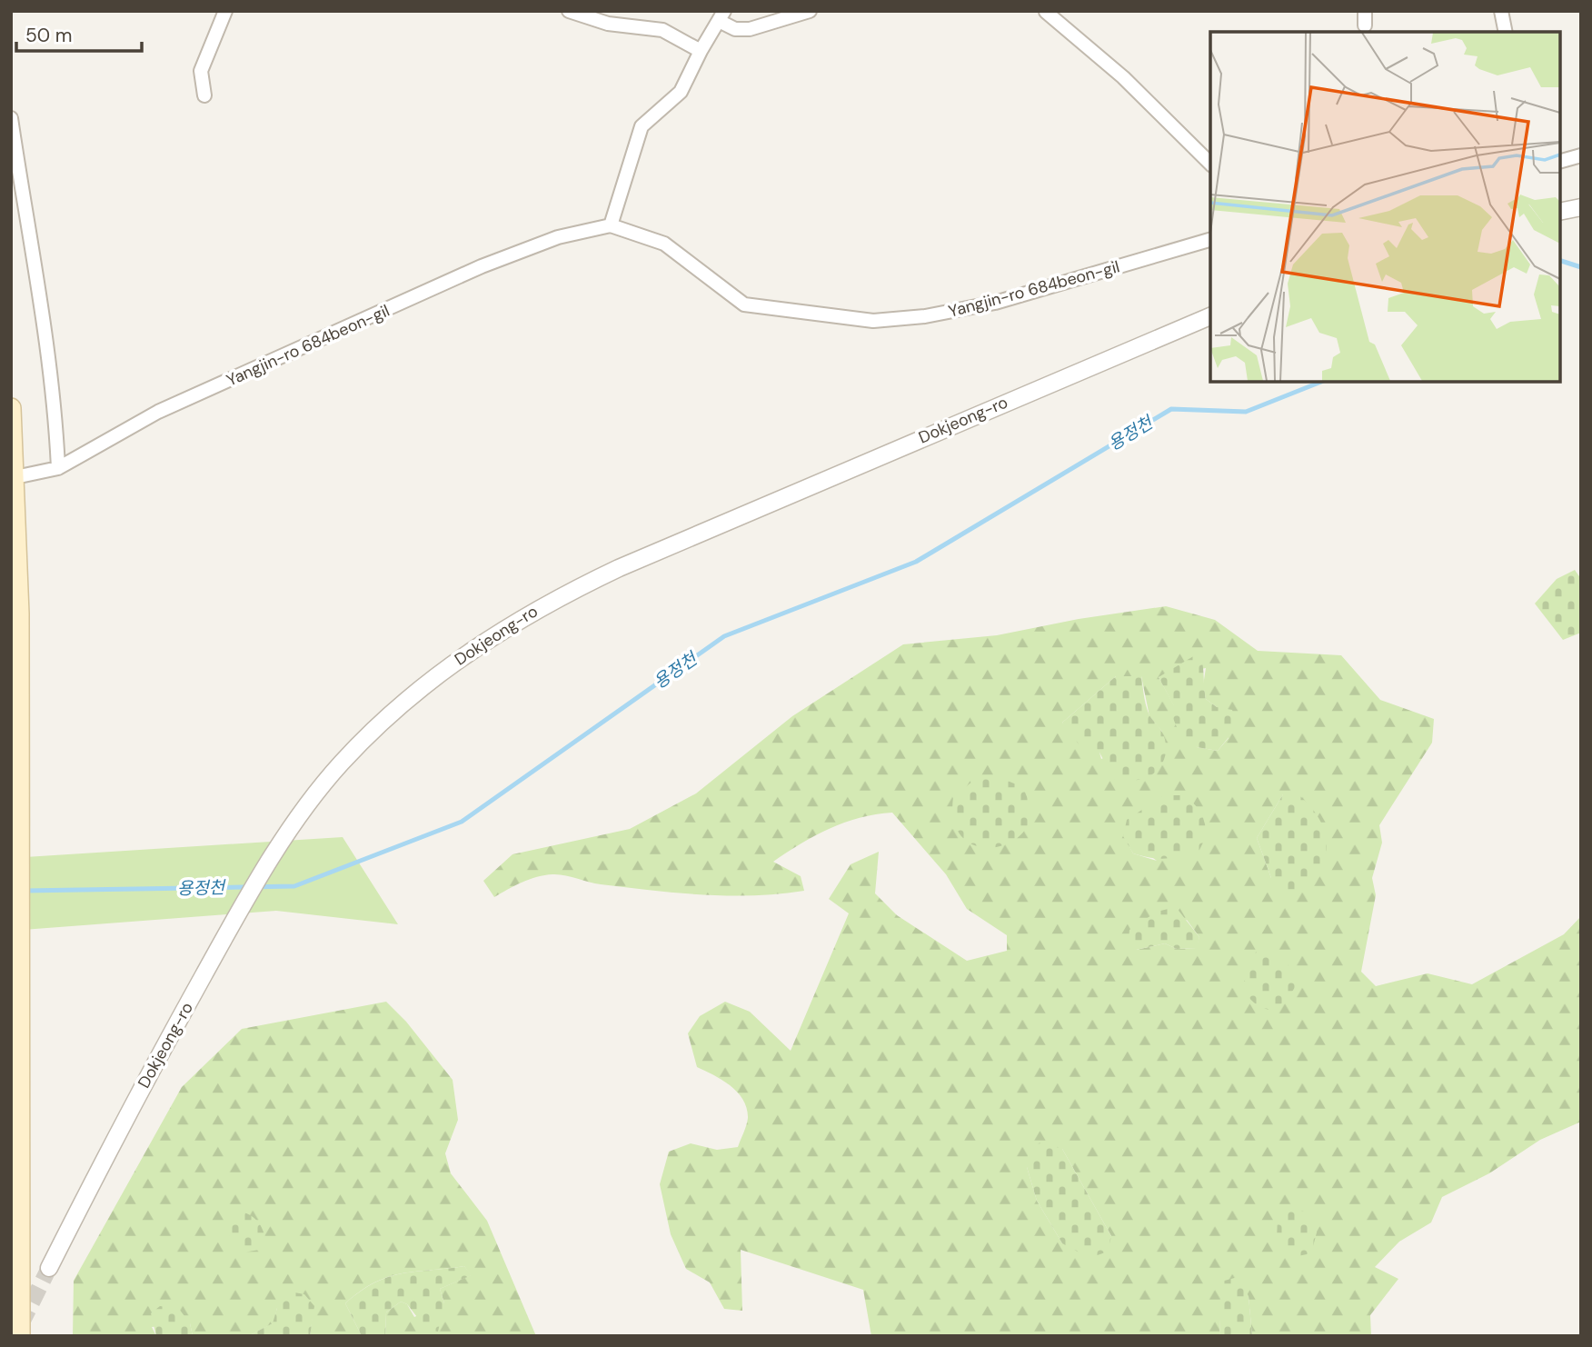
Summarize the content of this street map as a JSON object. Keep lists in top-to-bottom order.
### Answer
{
  "streets": {
    "street": ["Yangjin-ro 684beon-gil", "Dokjeong-ro"]
  },
  "water": ["용정천"],
  "scale_bar": "50 m"
}
